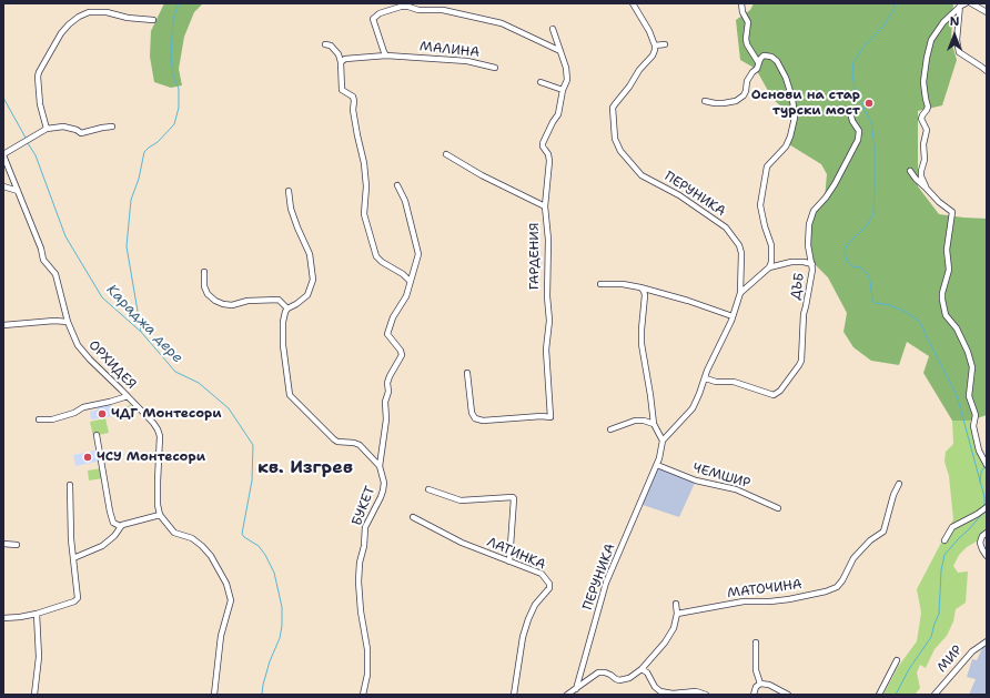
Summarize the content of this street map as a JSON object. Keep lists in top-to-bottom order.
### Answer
{
  "streets": {
    "street": [
      "МАЛИНА",
      "ПЕРУНИКА",
      "ГАРДЕНИЯ",
      "ДЪБ",
      "ОРХИДЕЯ",
      "ЧЕМШИР",
      "БУКЕТ",
      "ЛАТИНКА",
      "МАТОЧИНА",
      "МИР"
    ]
  },
  "crossings": [
    ["ПЕРУНИКА", "ДЪБ"],
    ["ПЕРУНИКА", "ЧЕМШИР"]
  ],
  "districts": ["кв. Изгрев"],
  "water": ["Караджа дере"],
  "places": ["Основи на стар турски мост", "ЧДГ Монтесори", "ЧСУ Монтесори"],
  "north": "top"
}
